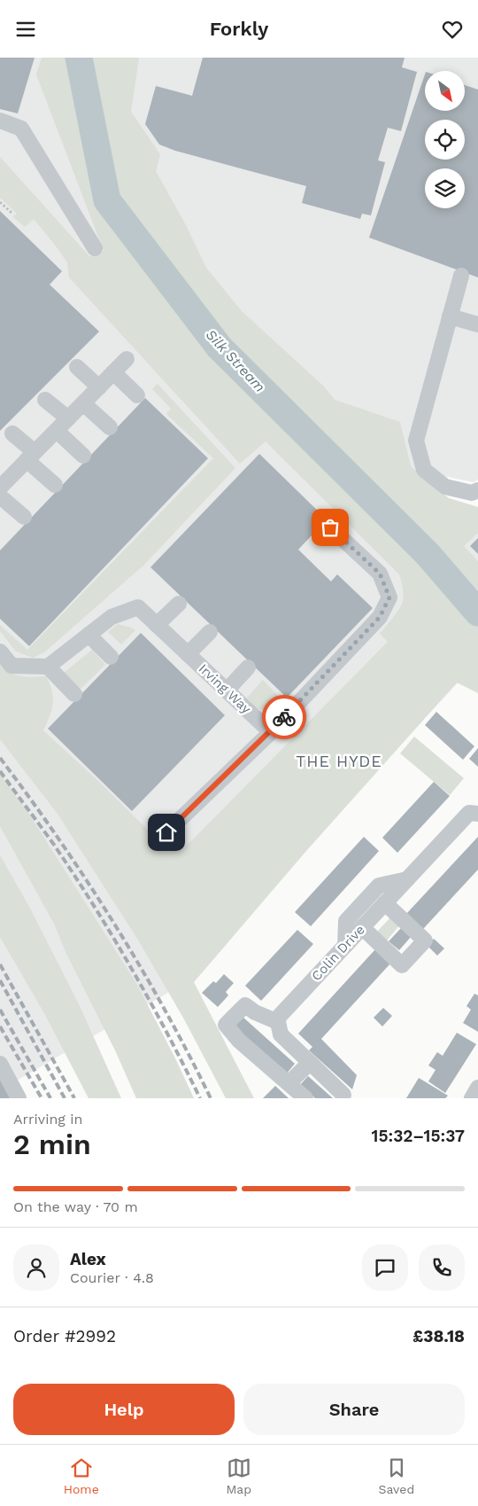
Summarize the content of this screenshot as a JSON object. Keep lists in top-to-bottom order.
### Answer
{
  "streets": {
    "street": ["Irving Way", "Colin Drive"]
  },
  "districts": ["THE HYDE"],
  "water": ["Silk Stream"],
  "north": "bottom right",
  "page": {
    "header": "Forkly",
    "heading": ["2 min", "Arriving in", "15:32–15:37"],
    "panel": [
      "Alex",
      "Courier · 4.8",
      "Order #2992",
      "£38.18"
    ],
    "bar": "On the way · 70 m",
    "buttons": ["Help", "Share"],
    "tabs": ["Home", "Map", "Saved"]
  }
}
